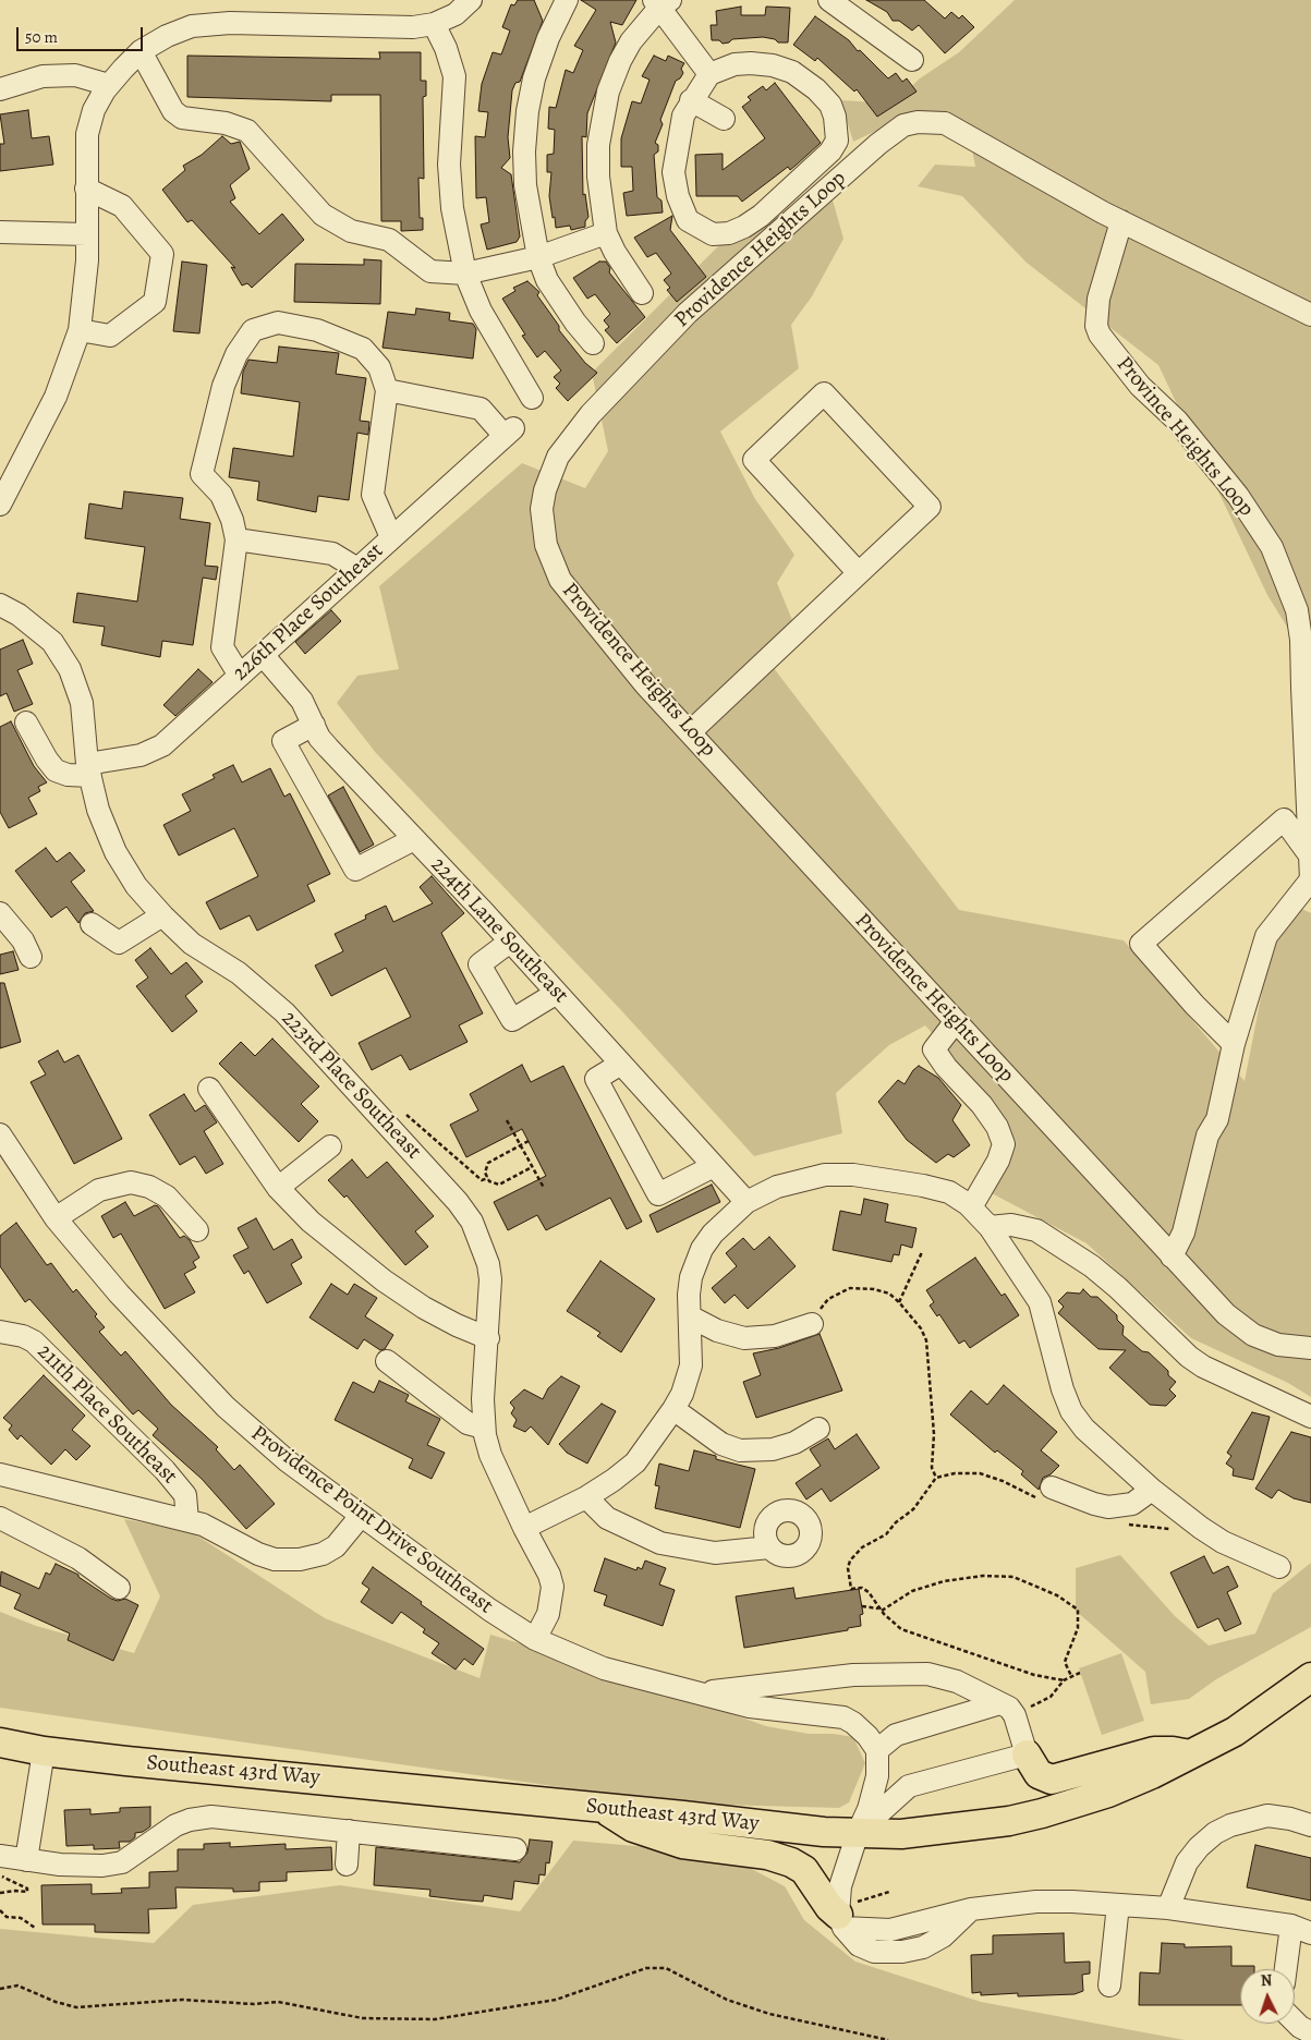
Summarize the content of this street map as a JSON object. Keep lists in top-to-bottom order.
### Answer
{
  "streets": {
    "main road": ["Southeast 43rd Way"],
    "street": [
      "Providence Heights Loop",
      "Province Heights Loop",
      "226th Place Southeast",
      "224th Lane Southeast",
      "223rd Place Southeast",
      "211th Place Southeast",
      "Providence Point Drive Southeast"
    ]
  },
  "crossings": [
    ["Providence Heights Loop", "Province Heights Loop"],
    ["226th Place Southeast", "224th Lane Southeast"],
    ["226th Place Southeast", "223rd Place Southeast"],
    ["223rd Place Southeast", "Providence Point Drive Southeast"]
  ],
  "scale_bar": "50 m",
  "north": "top"
}
